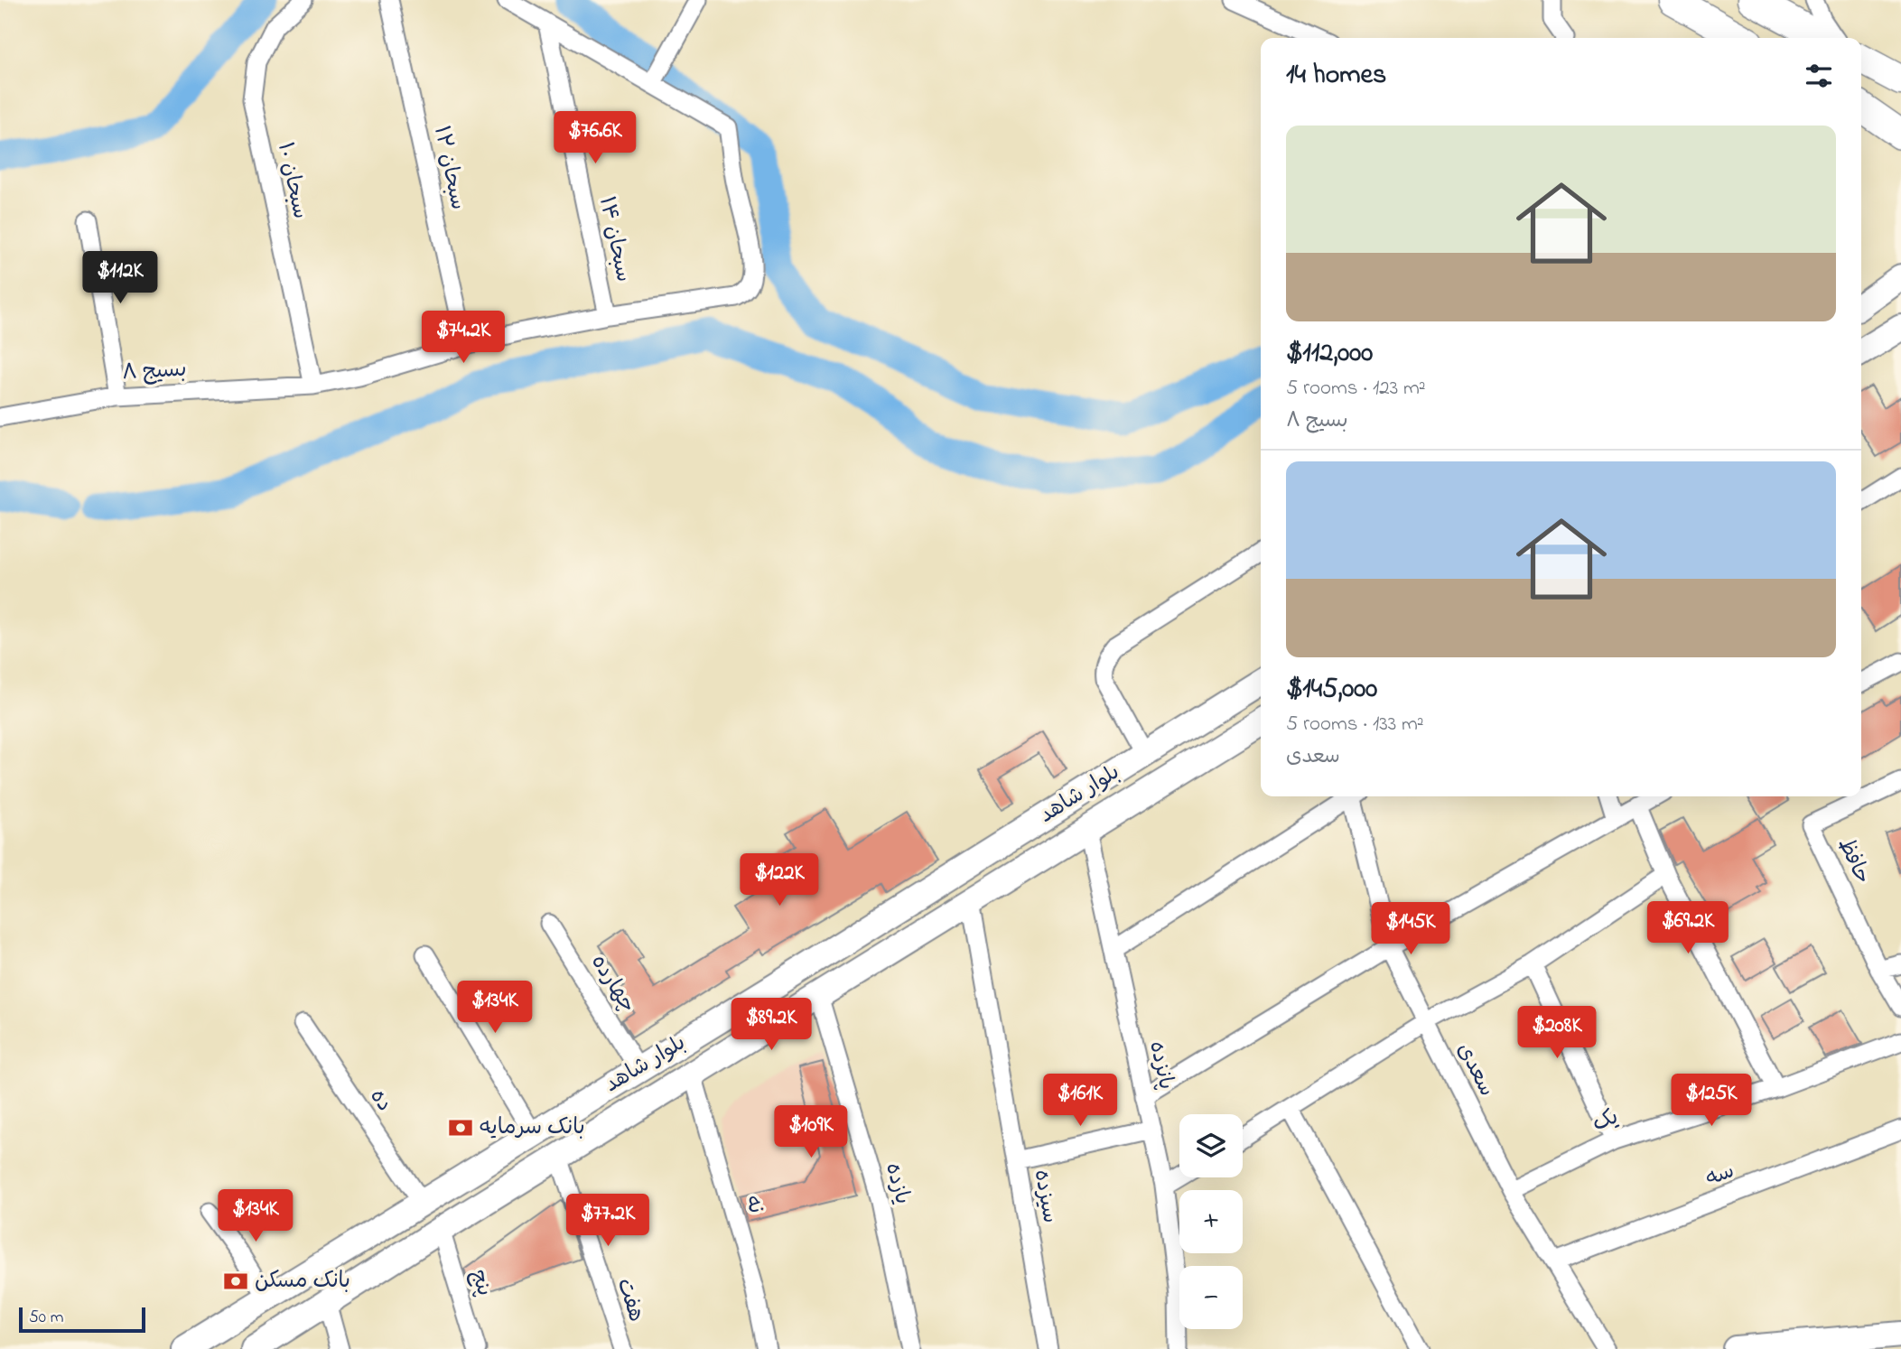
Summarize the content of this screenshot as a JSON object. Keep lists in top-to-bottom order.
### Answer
{
  "streets": {
    "main road": ["بلوار شاهد"],
    "street": [
      "سبحان ۱۲",
      "سبحان ۱۰",
      "سبحان ۱۴",
      "بسیج ۸",
      "حافظ",
      "چهارده",
      "پانزده",
      "سعدی",
      "ده",
      "یک",
      "سه",
      "یازده",
      "سیزده",
      "نه",
      "پنج",
      "هفت"
    ]
  },
  "crossings": [
    ["سبحان ۱۲", "بسیج ۸"],
    ["سبحان ۱۰", "بسیج ۸"],
    ["سبحان ۱۴", "بسیج ۸"],
    ["بلوار شاهد", "چهارده"],
    ["بلوار شاهد", "پانزده"],
    ["بلوار شاهد", "ده"],
    ["بلوار شاهد", "یازده"],
    ["بلوار شاهد", "سیزده"],
    ["بلوار شاهد", "نه"],
    ["بلوار شاهد", "پنج"],
    ["بلوار شاهد", "هفت"],
    ["سعدی", "یک"],
    ["سعدی", "سه"]
  ],
  "places": {
    "bank": ["بانک سرمایه", "بانک مسکن"]
  },
  "scale_bar": "50 m",
  "page": {
    "heading": "14 homes",
    "price": [
      "$76.6K",
      "$112K",
      "$74.2K",
      "$122K",
      "$69.2K",
      "$145K",
      "$134K",
      "$89.2K",
      "$208K",
      "$161K",
      "$125K",
      "$109K",
      "$134K",
      "$77.2K"
    ],
    "list": [
      {
        "name": "$112,000",
        "note": "5 rooms · 123 m² · بسیج ۸"
      },
      {
        "name": "$145,000",
        "note": "5 rooms · 133 m² · سعدی"
      }
    ],
    "map_buttons": ["+", "−"],
    "scale": "50 m"
  }
}
